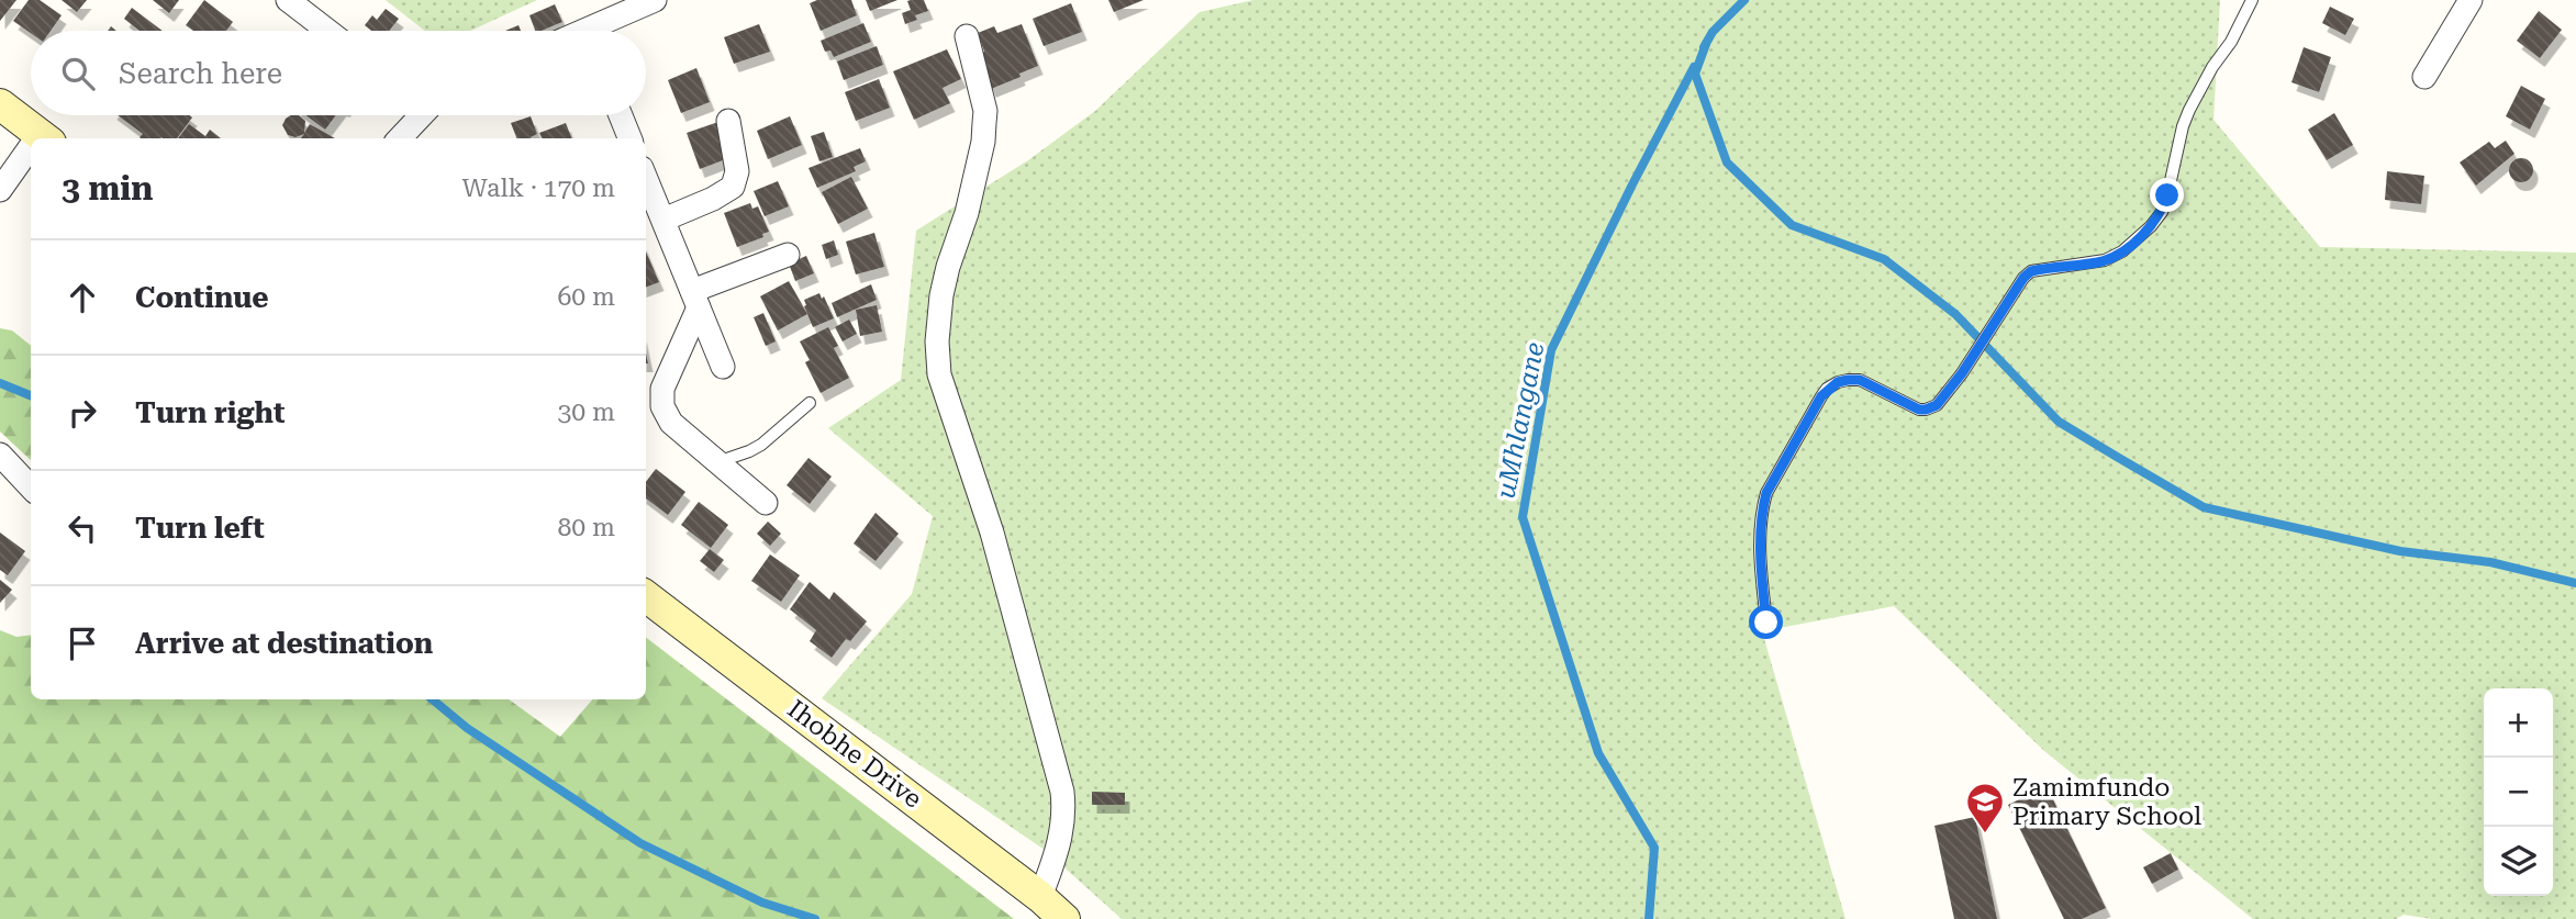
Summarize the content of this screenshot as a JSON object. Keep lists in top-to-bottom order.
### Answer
{
  "streets": {
    "street": ["Ihobhe Drive"]
  },
  "water": ["uMhlangane"],
  "places": {
    "school or university": ["Zamimfundo Primary School"]
  },
  "page": {
    "search": "Search here",
    "heading": ["3 min", "Walk · 170 m"],
    "list": [
      ["Continue", "60 m"],
      ["Turn right", "30 m"],
      ["Turn left", "80 m"],
      "Arrive at destination"
    ],
    "map_buttons": ["+", "−"]
  }
}
